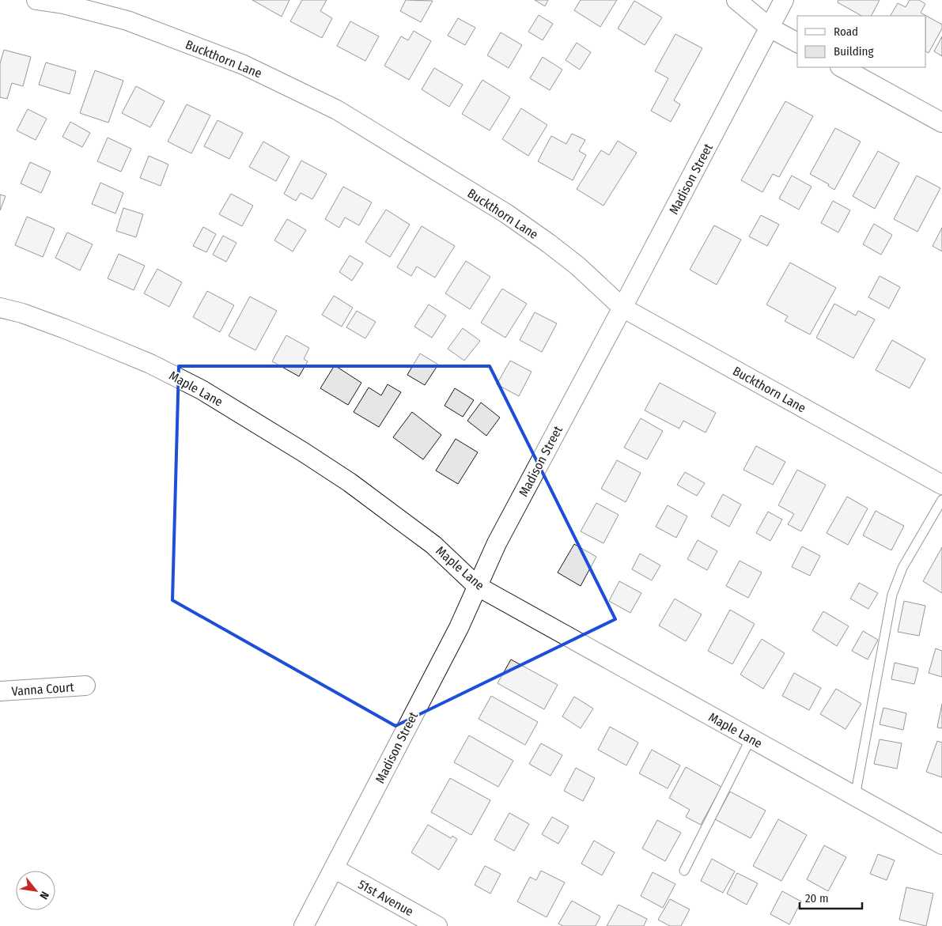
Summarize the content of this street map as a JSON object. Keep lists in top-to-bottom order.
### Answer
{
  "streets": {
    "street": [
      "Buckthorn Lane",
      "Madison Street",
      "Maple Lane",
      "Vanna Court",
      "51st Avenue"
    ]
  },
  "crossings": [
    ["Buckthorn Lane", "Madison Street"],
    ["Madison Street", "Maple Lane"],
    ["Madison Street", "51st Avenue"]
  ],
  "legend": ["Road", "Building"],
  "scale_bar": "20 m",
  "north": "bottom right"
}
